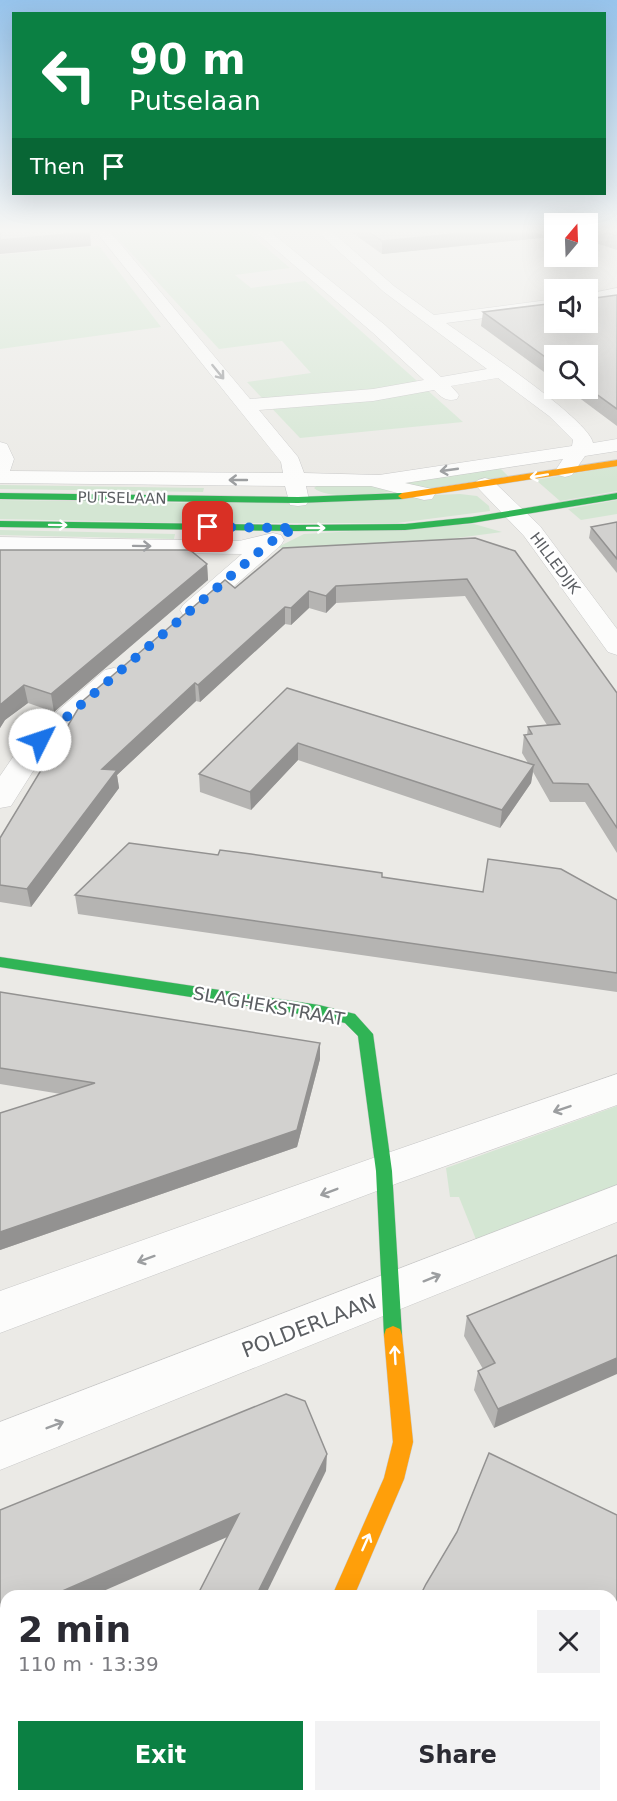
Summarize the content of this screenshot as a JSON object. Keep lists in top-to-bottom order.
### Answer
{
  "streets": {
    "main road": ["PUTSELAAN", "SLAGHEKSTRAAT"],
    "street": ["HILLEDIJK", "POLDERLAAN"]
  },
  "crossings": [
    ["PUTSELAAN", "HILLEDIJK"],
    ["SLAGHEKSTRAAT", "POLDERLAAN"]
  ],
  "north": "top",
  "page": {
    "turn": ["90 m", "Putselaan"],
    "then": "Then",
    "heading": ["2 min", "110 m · 13:39"],
    "buttons": ["Exit", "Share"]
  }
}
